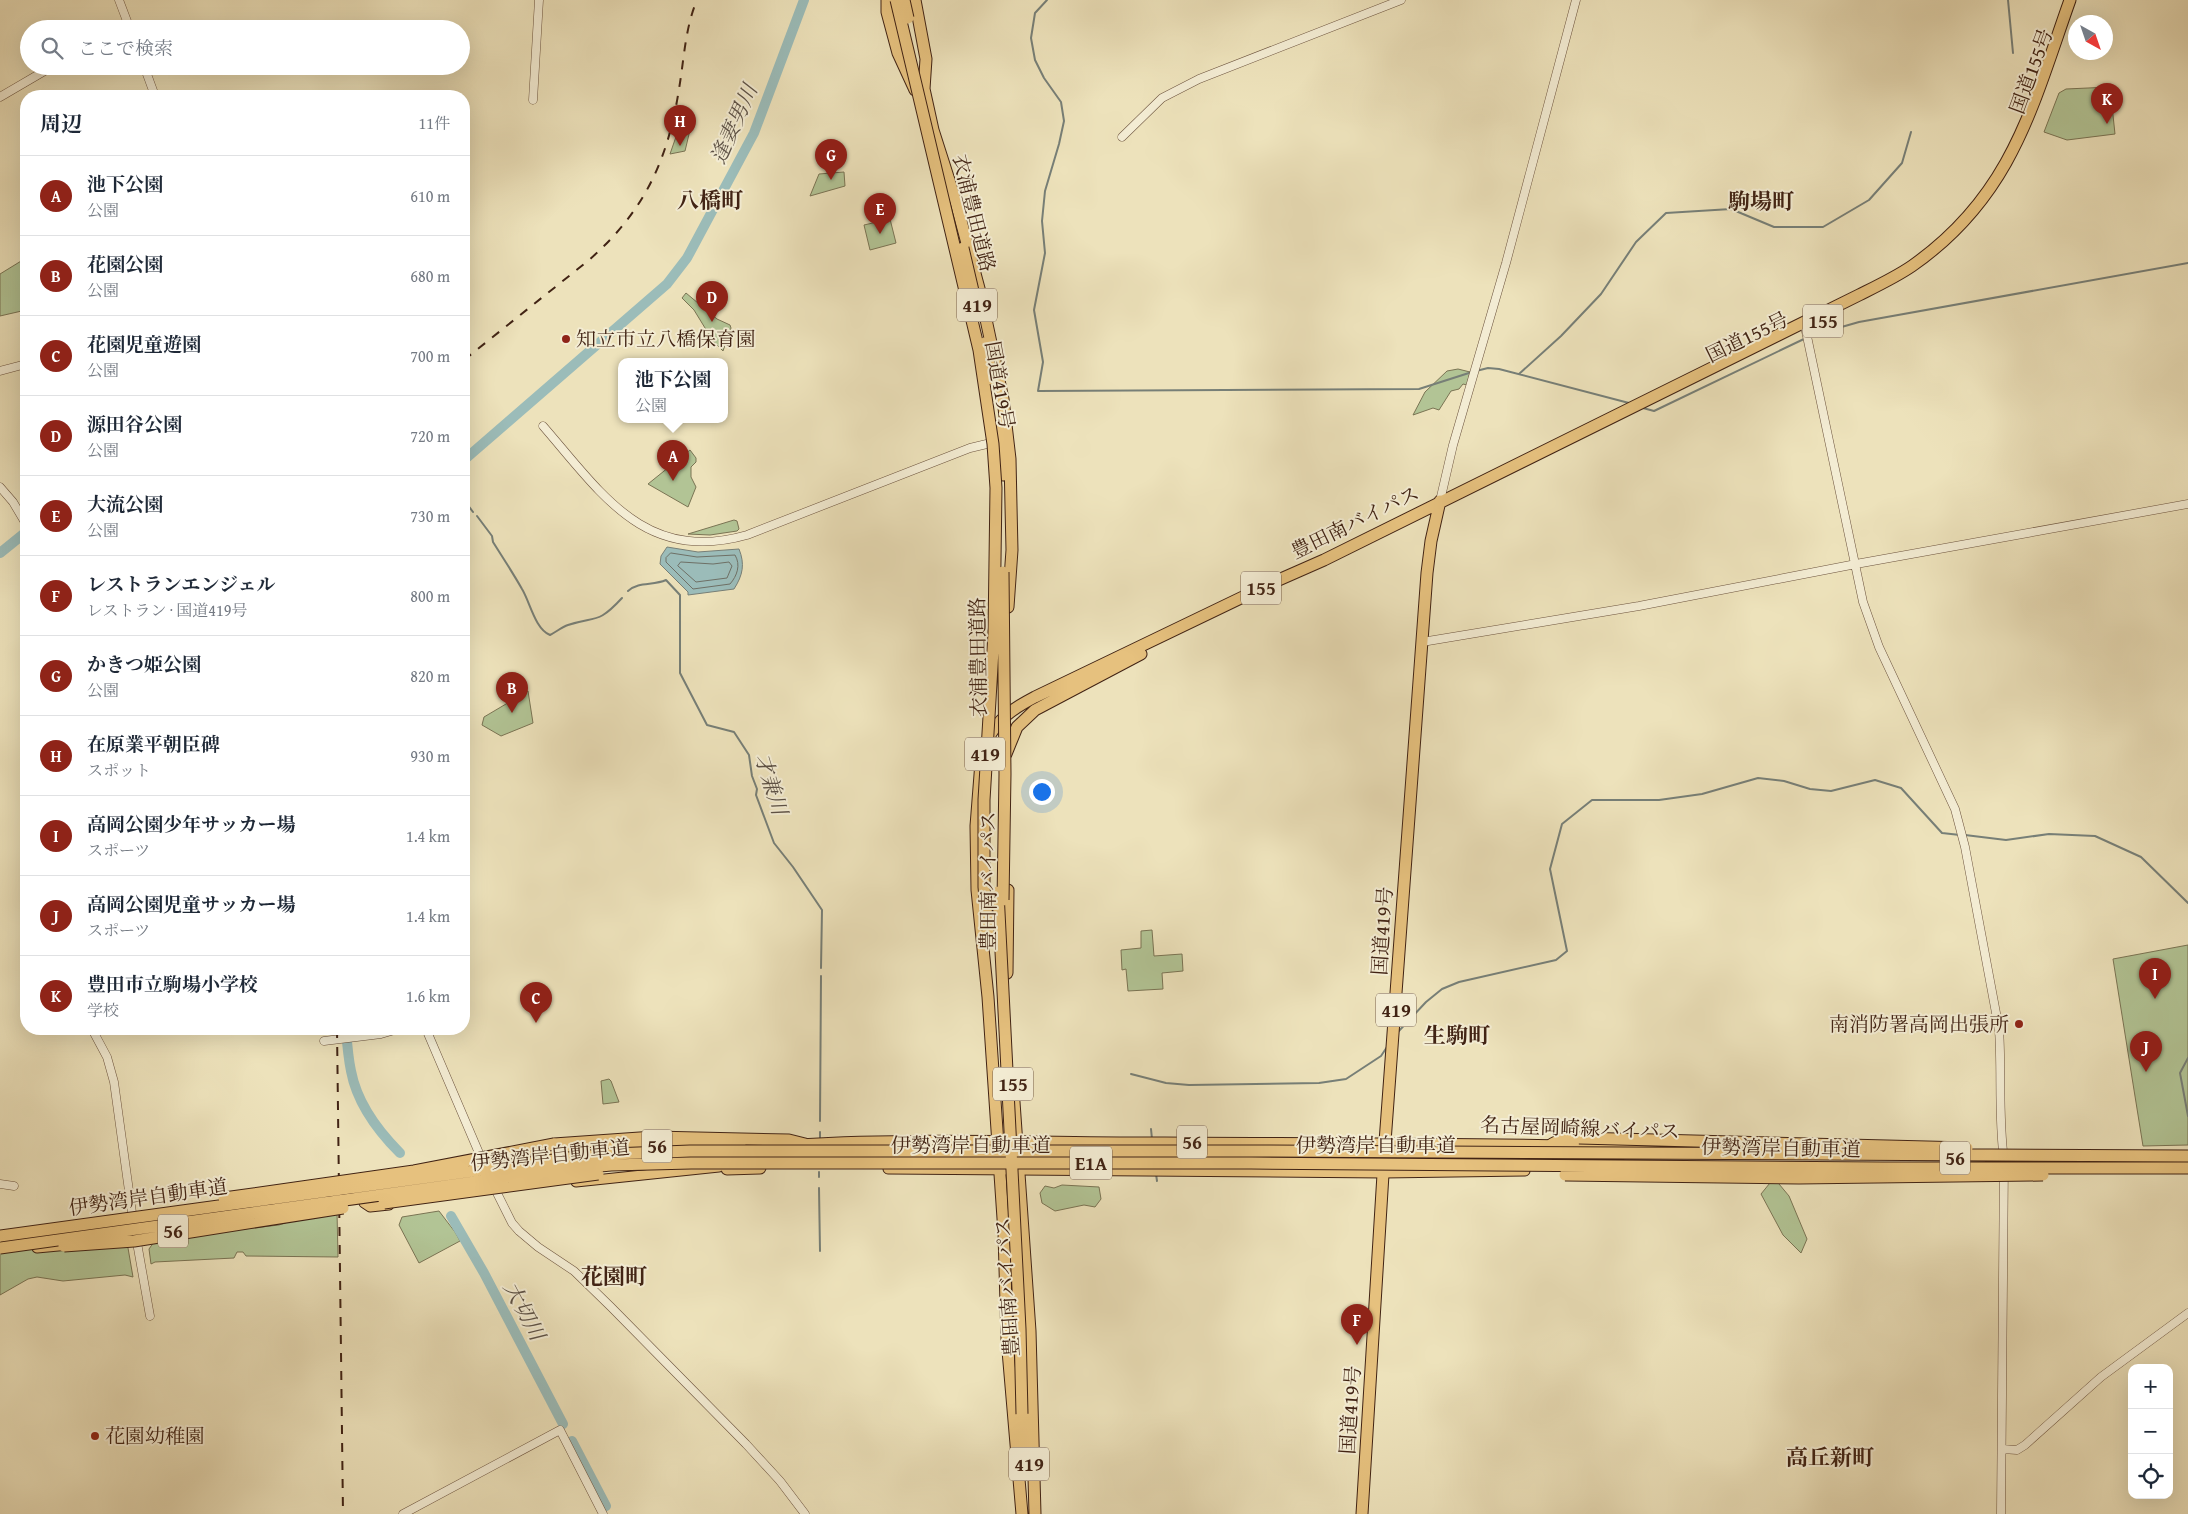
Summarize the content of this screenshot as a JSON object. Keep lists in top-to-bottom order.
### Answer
{
  "streets": {
    "highway": [
      "国道155号",
      "衣浦豊田道路",
      "419",
      "155",
      "国道419号",
      "豊田南バイパス",
      "伊勢湾岸自動車道",
      "E1A"
    ],
    "main road": ["名古屋岡崎線バイパス", "56"]
  },
  "crossings": [
    ["国道155号", "国道419号"],
    ["国道155号", "豊田南バイパス"],
    ["衣浦豊田道路", "155"],
    ["衣浦豊田道路", "豊田南バイパス"],
    ["419", "国道419号"],
    ["155", "豊田南バイパス"],
    ["155", "名古屋岡崎線バイパス"],
    ["国道419号", "豊田南バイパス"],
    ["国道419号", "名古屋岡崎線バイパス"],
    ["豊田南バイパス", "名古屋岡崎線バイパス"],
    ["56", "伊勢湾岸自動車道"]
  ],
  "districts": [
    "八橋町",
    "駒場町",
    "生駒町",
    "花園町",
    "高丘新町"
  ],
  "water": ["逢妻男川", "才兼川", "大切川"],
  "places": ["知立市立八橋保育園", "南消防署高岡出張所", "花園幼稚園"],
  "north": "bottom right",
  "page": {
    "search": "ここで検索",
    "pins": [
      "K",
      "H",
      "G",
      "E",
      "D",
      "A",
      "B",
      "I",
      "C",
      "J",
      "F"
    ],
    "heading": ["周辺", "11件"],
    "list": [
      {
        "mark": "A",
        "name": "池下公園",
        "note": "公園",
        "value": "610 m"
      },
      {
        "mark": "B",
        "name": "花園公園",
        "note": "公園",
        "value": "680 m"
      },
      {
        "mark": "C",
        "name": "花園児童遊園",
        "note": "公園",
        "value": "700 m"
      },
      {
        "mark": "D",
        "name": "源田谷公園",
        "note": "公園",
        "value": "720 m"
      },
      {
        "mark": "E",
        "name": "大流公園",
        "note": "公園",
        "value": "730 m"
      },
      {
        "mark": "F",
        "name": "レストランエンジェル",
        "note": "レストラン · 国道419号",
        "value": "800 m"
      },
      {
        "mark": "G",
        "name": "かきつ姫公園",
        "note": "公園",
        "value": "820 m"
      },
      {
        "mark": "H",
        "name": "在原業平朝臣碑",
        "note": "スポット",
        "value": "930 m"
      },
      {
        "mark": "I",
        "name": "高岡公園少年サッカー場",
        "note": "スポーツ",
        "value": "1.4 km"
      },
      {
        "mark": "J",
        "name": "高岡公園児童サッカー場",
        "note": "スポーツ",
        "value": "1.4 km"
      },
      {
        "mark": "K",
        "name": "豊田市立駒場小学校",
        "note": "学校",
        "value": "1.6 km"
      }
    ],
    "popup": ["池下公園", "公園"],
    "map_buttons": ["+", "−"]
  }
}
